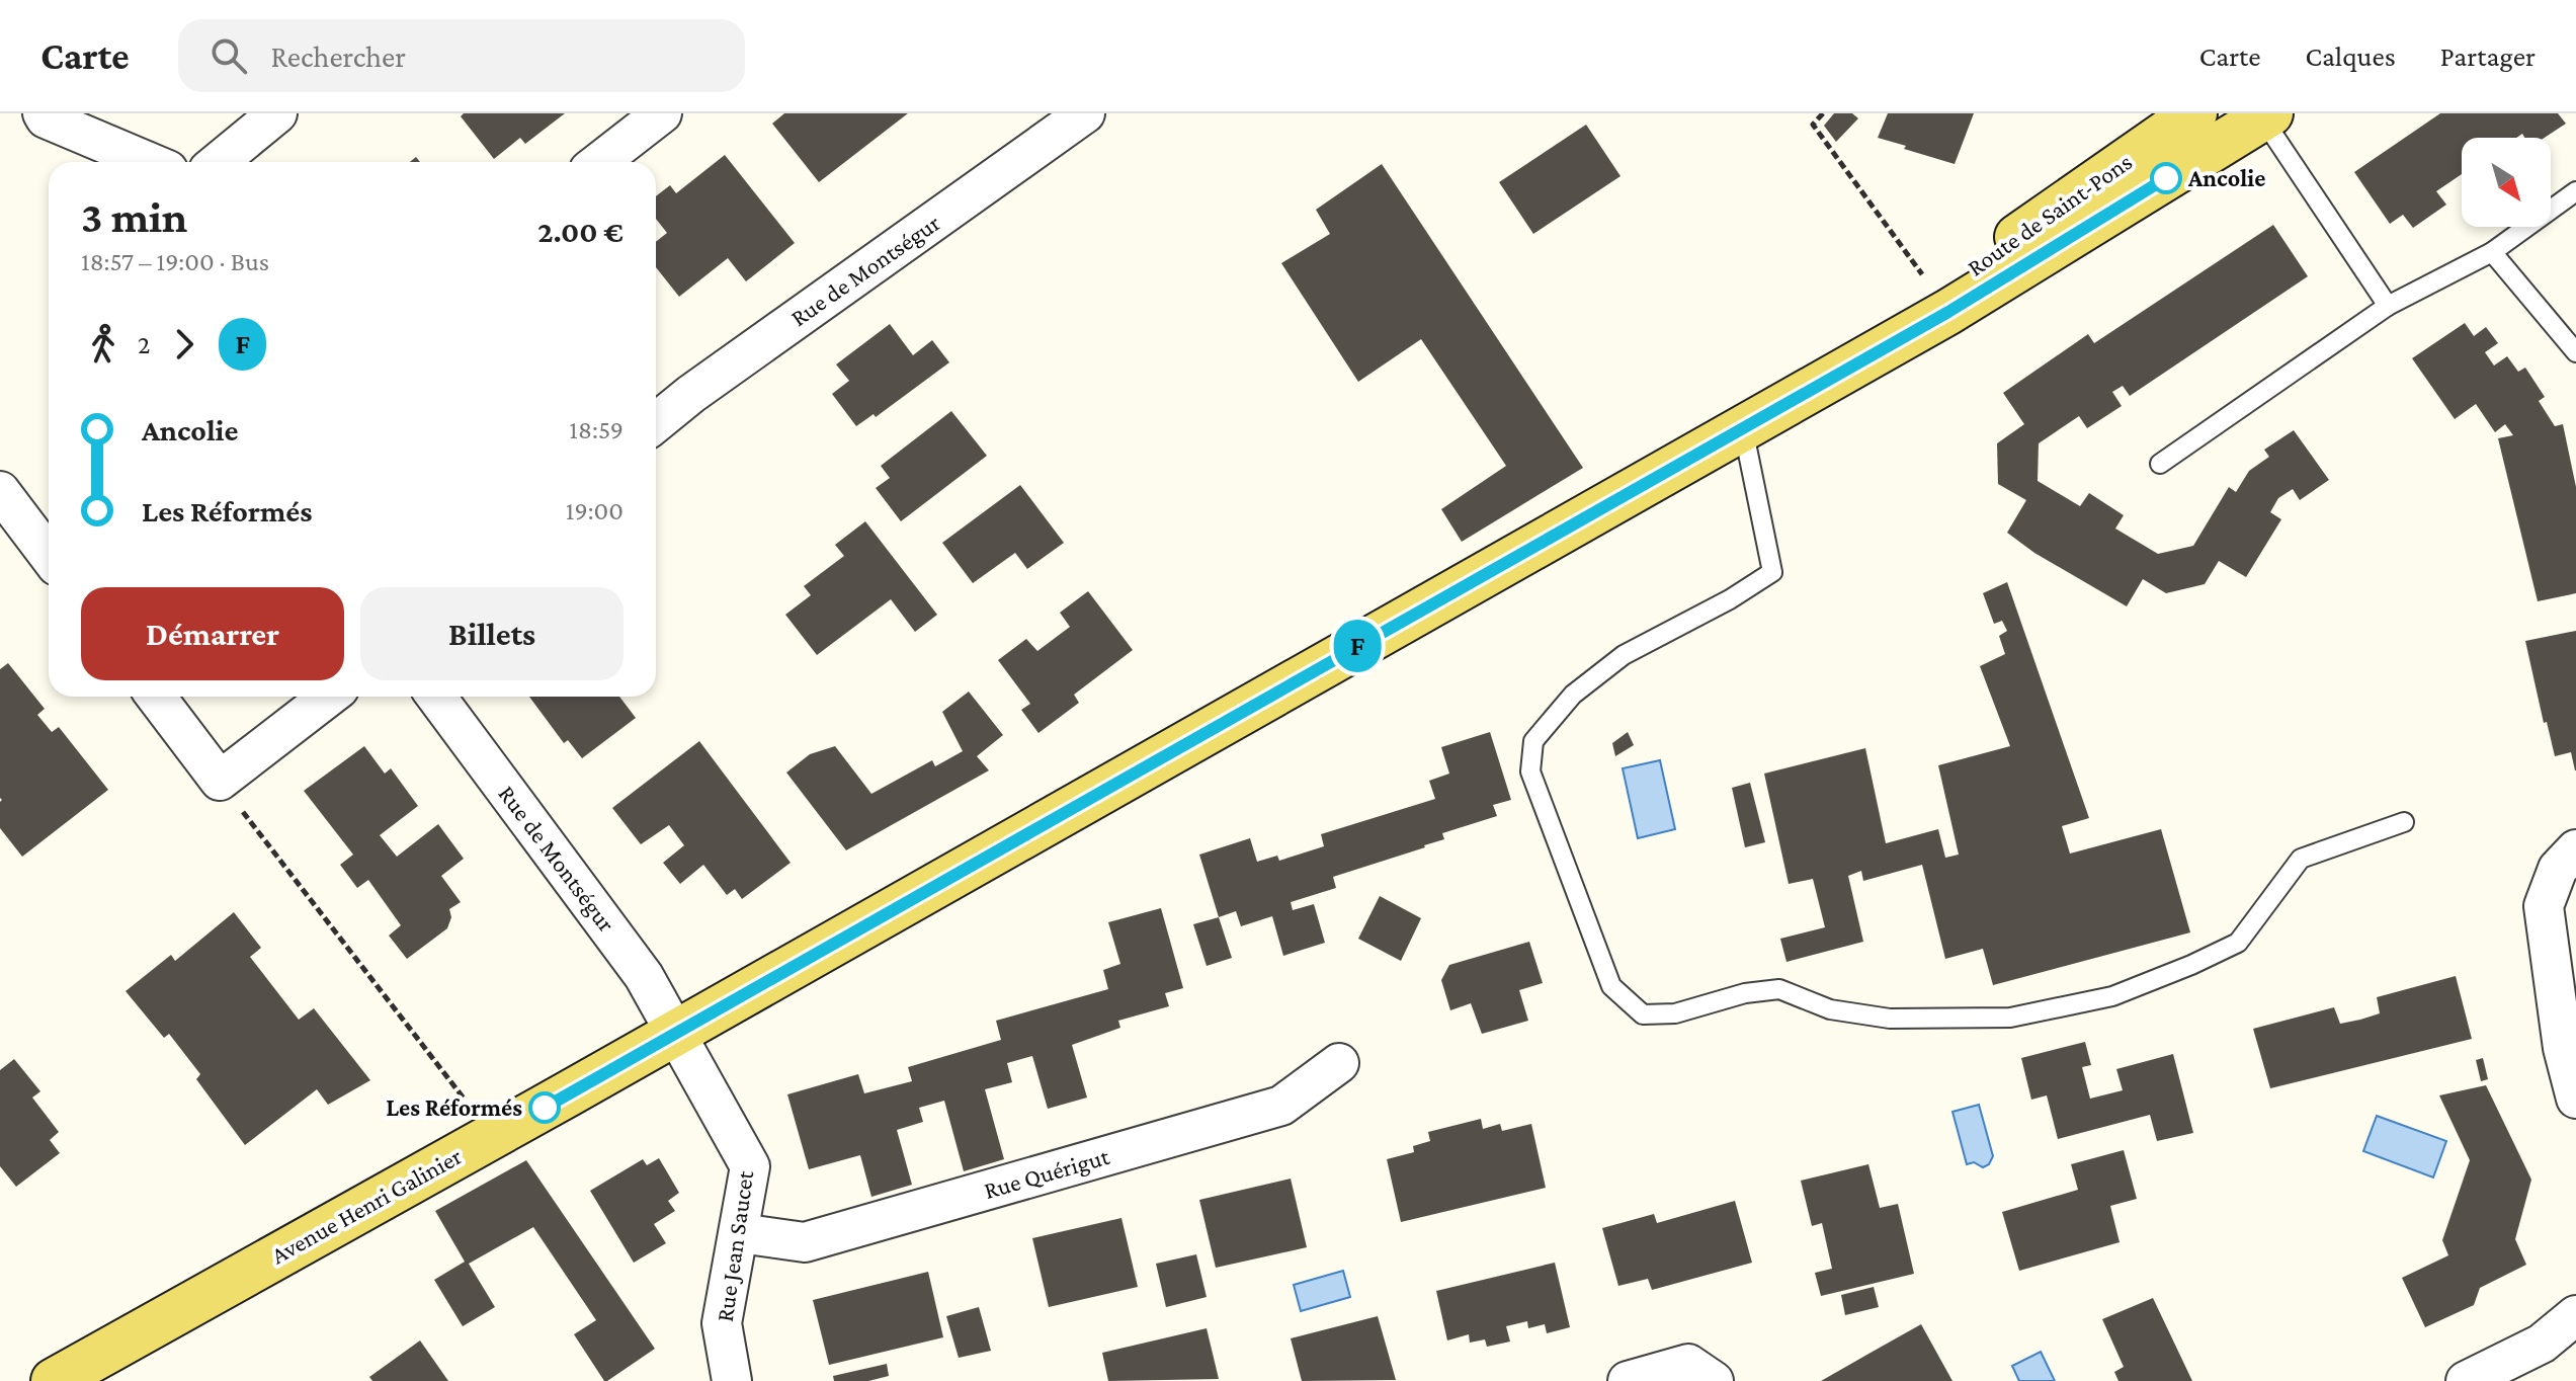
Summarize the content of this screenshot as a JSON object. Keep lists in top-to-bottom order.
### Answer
{
  "streets": {
    "main road": ["Route de Saint-Pons", "Avenue Henri Galinier"],
    "street": ["Rue de Montségur", "Rue Quérigut", "Rue Jean Saucet"]
  },
  "crossings": [
    ["Route de Saint-Pons", "Avenue Henri Galinier"],
    ["Rue de Montségur", "Avenue Henri Galinier"],
    ["Rue de Montségur", "Rue Jean Saucet"],
    ["Rue Quérigut", "Rue Jean Saucet"],
    ["Avenue Henri Galinier", "Rue Jean Saucet"]
  ],
  "places": ["Ancolie", "Les Réformés"],
  "lines": ["bus line F"],
  "north": "bottom right",
  "page": {
    "header": "Carte",
    "search": "Rechercher",
    "nav": ["Carte", "Calques", "Partager"],
    "on_map": "F",
    "heading": ["3 min", "18:57 – 19:00 · Bus", "2.00 €"],
    "legs": ["2", "F"],
    "list": [
      {
        "name": "Ancolie",
        "value": "18:59"
      },
      {
        "name": "Les Réformés",
        "value": "19:00"
      }
    ],
    "buttons": ["Démarrer", "Billets"]
  }
}
